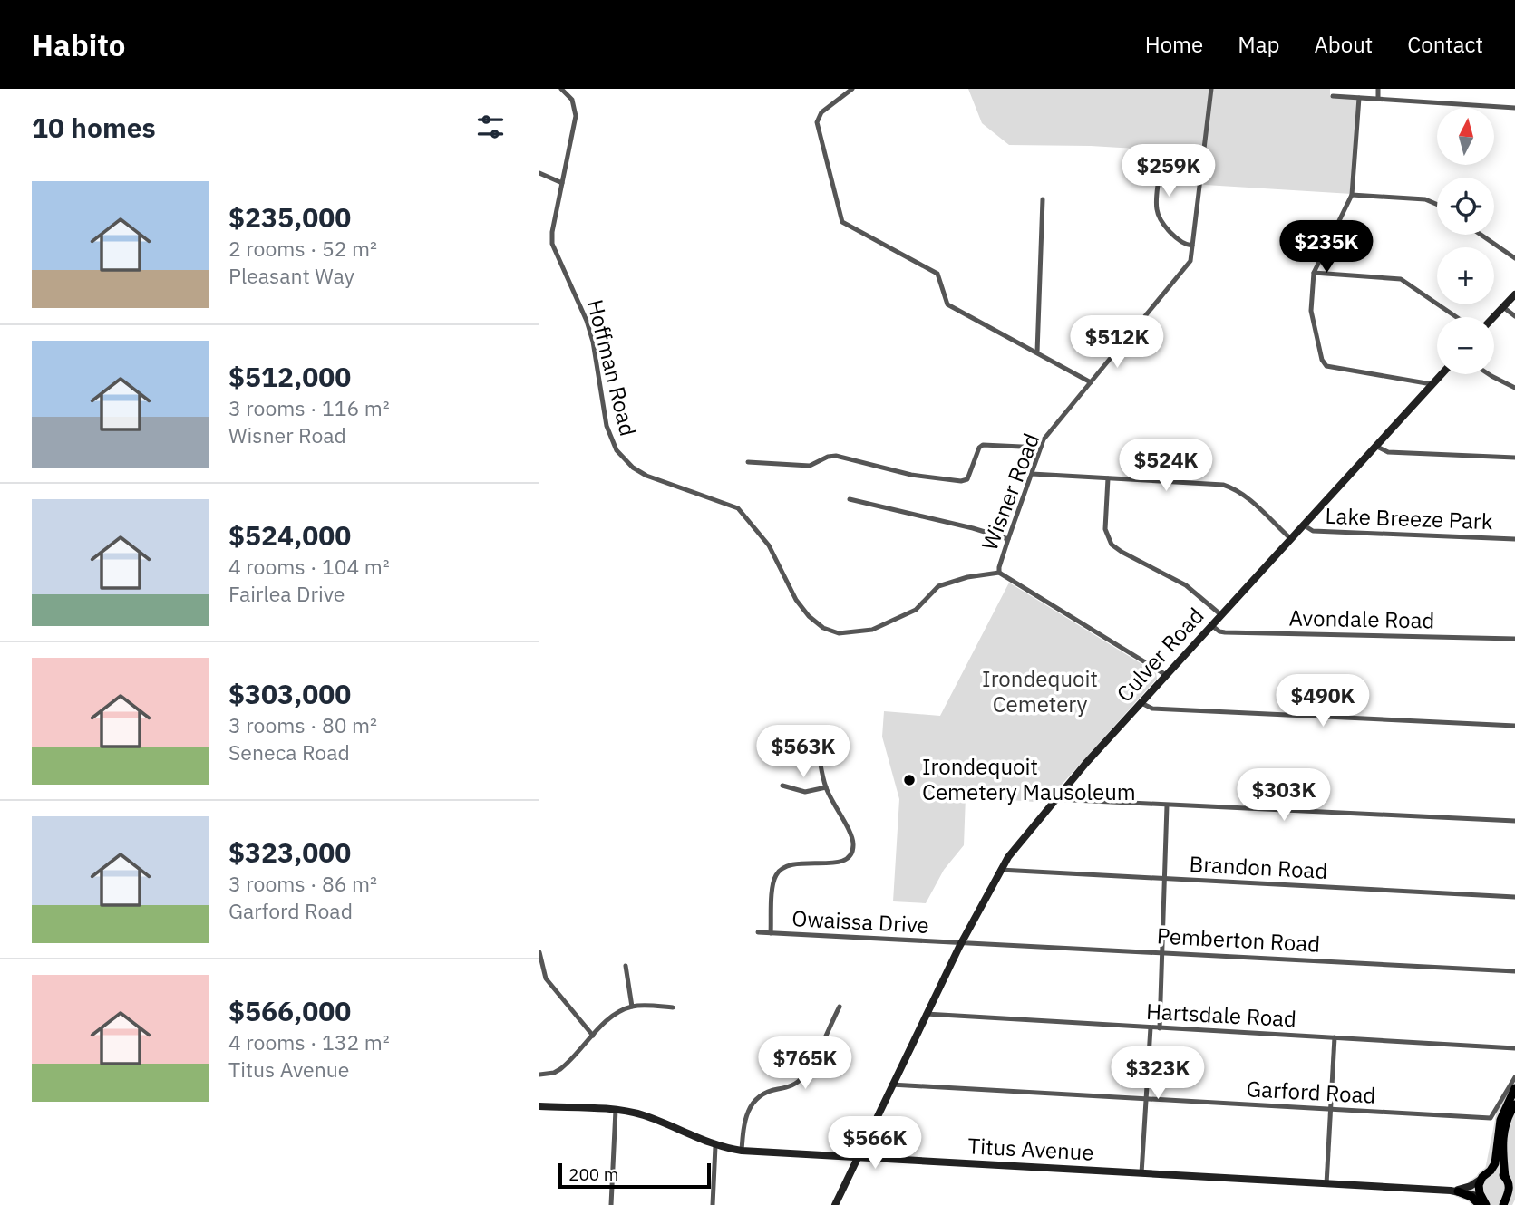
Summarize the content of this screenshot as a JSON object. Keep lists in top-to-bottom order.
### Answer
{
  "streets": {
    "main road": ["Culver Road", "Titus Avenue"],
    "street": [
      "Hoffman Road",
      "Wisner Road",
      "Lake Breeze Park",
      "Avondale Road",
      "Brandon Road",
      "Owaissa Drive",
      "Pemberton Road",
      "Hartsdale Road",
      "Garford Road"
    ]
  },
  "crossings": [
    ["Hoffman Road", "Wisner Road"],
    ["Lake Breeze Park", "Culver Road"],
    ["Avondale Road", "Culver Road"],
    ["Culver Road", "Brandon Road"],
    ["Culver Road", "Owaissa Drive"],
    ["Culver Road", "Pemberton Road"],
    ["Culver Road", "Hartsdale Road"],
    ["Culver Road", "Garford Road"],
    ["Culver Road", "Titus Avenue"],
    ["Owaissa Drive", "Pemberton Road"]
  ],
  "parks": ["Irondequoit Cemetery"],
  "places": ["Irondequoit Cemetery Mausoleum"],
  "scale_bar": "200 m",
  "north": "top",
  "page": {
    "header": "Habito",
    "nav": [
      "Home",
      "Map",
      "About",
      "Contact"
    ],
    "heading": "10 homes",
    "map_buttons": ["+", "−"],
    "price": [
      "$259K",
      "$235K",
      "$512K",
      "$524K",
      "$490K",
      "$563K",
      "$303K",
      "$765K",
      "$323K",
      "$566K"
    ],
    "list": [
      {
        "name": "$235,000",
        "note": "2 rooms · 52 m² · Pleasant Way"
      },
      {
        "name": "$512,000",
        "note": "3 rooms · 116 m² · Wisner Road"
      },
      {
        "name": "$524,000",
        "note": "4 rooms · 104 m² · Fairlea Drive"
      },
      {
        "name": "$303,000",
        "note": "3 rooms · 80 m² · Seneca Road"
      },
      {
        "name": "$323,000",
        "note": "3 rooms · 86 m² · Garford Road"
      },
      {
        "name": "$566,000",
        "note": "4 rooms · 132 m² · Titus Avenue"
      }
    ],
    "scale": "200 m"
  }
}
